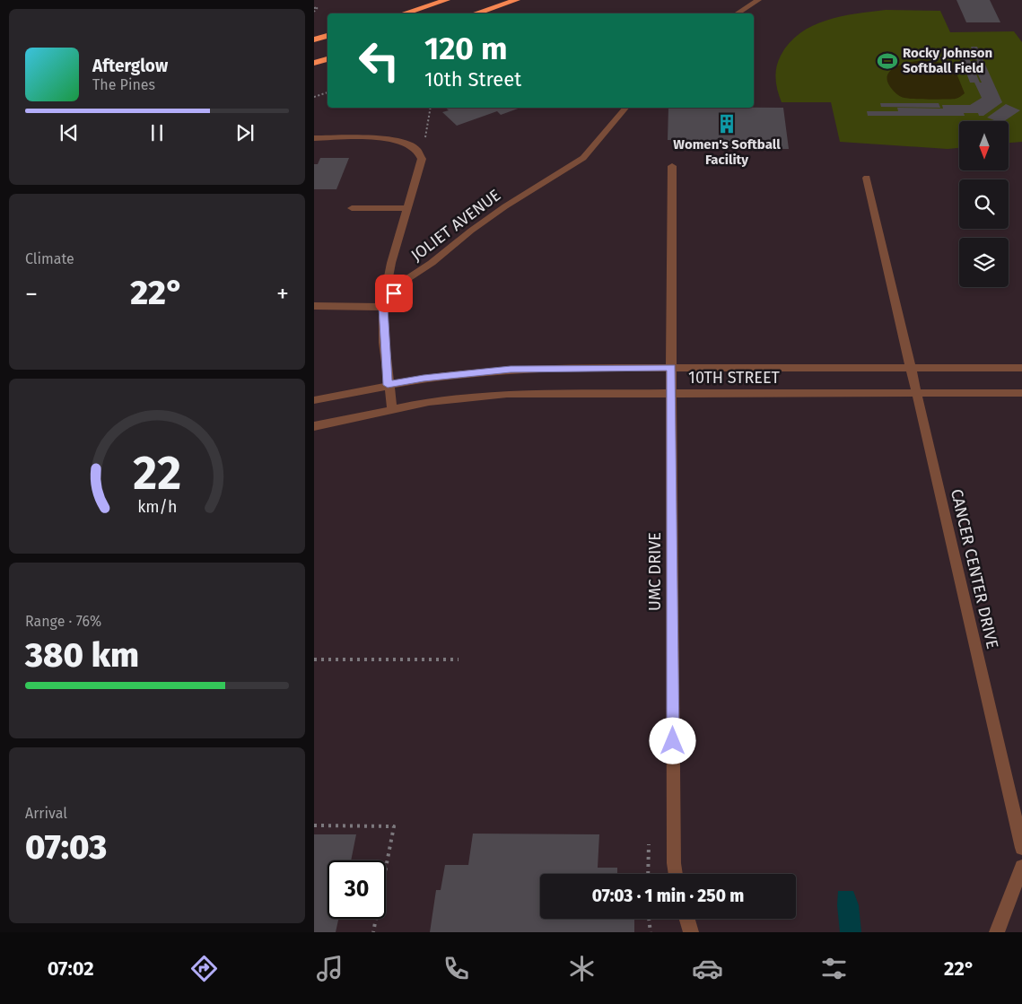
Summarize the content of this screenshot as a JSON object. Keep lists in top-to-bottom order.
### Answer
{
  "streets": {
    "street": [
      "JOLIET AVENUE",
      "10TH STREET",
      "CANCER CENTER DRIVE",
      "UMC DRIVE"
    ]
  },
  "crossings": [
    ["10TH STREET", "CANCER CENTER DRIVE"],
    ["10TH STREET", "UMC DRIVE"]
  ],
  "places": {
    "sports": ["Rocky Johnson Softball Field"],
    "building": ["Women's Softball Facility"]
  },
  "north": "bottom",
  "page": {
    "turn": ["120 m", "10th Street"],
    "song": ["Afterglow", "The Pines"],
    "tile": [
      "Climate",
      ["Range · 76%", "380 km"],
      ["Arrival", "07:03"]
    ],
    "heat": ["−", "22°", "+"],
    "limit": "30",
    "trip": "07:03 · 1 min · 250 m",
    "tabs": ["07:02", "22°"],
    "gauge": ["22", "km/h"]
  }
}
